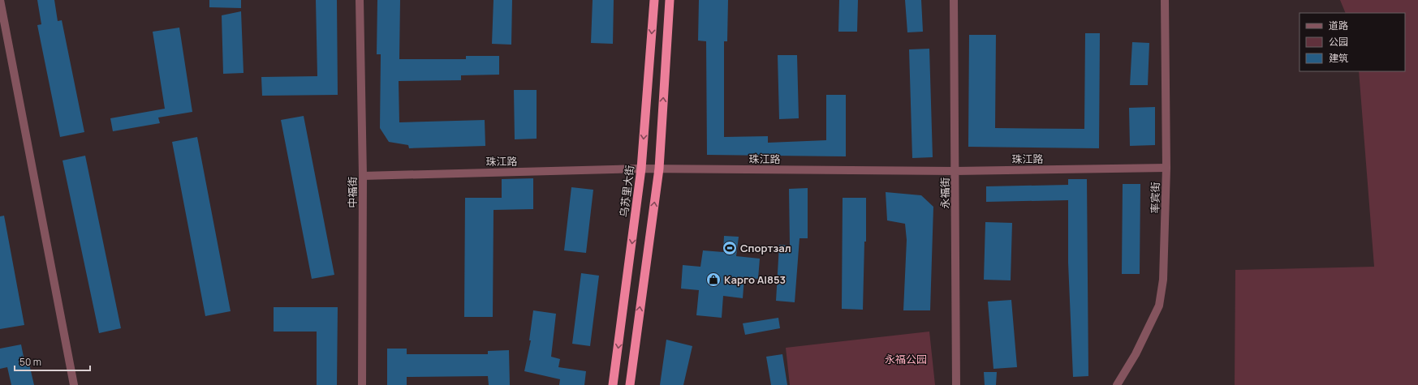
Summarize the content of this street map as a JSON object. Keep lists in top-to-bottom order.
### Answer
{
  "streets": {
    "highway": ["乌苏里大街"],
    "street": [
      "珠江路",
      "中福街",
      "永福街",
      "率宾街"
    ]
  },
  "crossings": [
    ["珠江路", "乌苏里大街"],
    ["珠江路", "中福街"],
    ["珠江路", "永福街"],
    ["珠江路", "率宾街"]
  ],
  "parks": ["永福公园"],
  "places": {
    "sports": ["Спортзал"],
    "shop": ["Карго Al853"]
  },
  "legend": ["道路", "公园", "建筑"],
  "scale_bar": "50 m"
}
